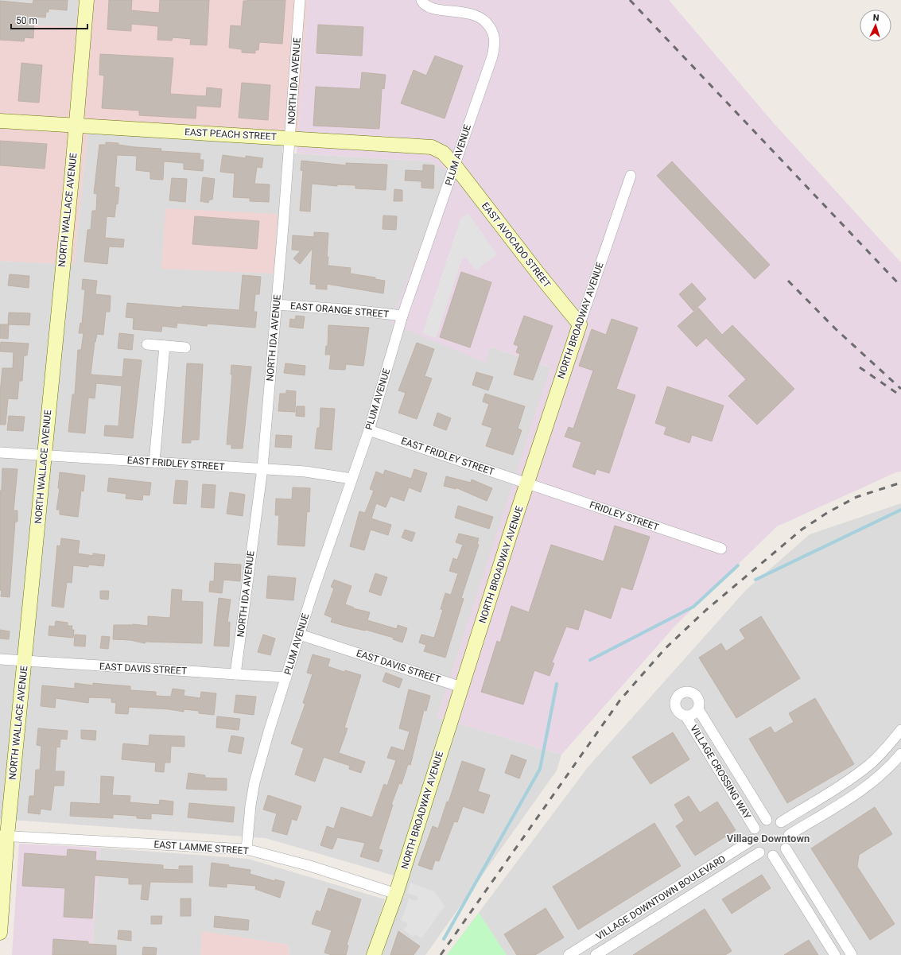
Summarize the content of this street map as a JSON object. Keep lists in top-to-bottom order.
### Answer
{
  "streets": {
    "street": [
      "NORTH IDA AVENUE",
      "EAST PEACH STREET",
      "PLUM AVENUE",
      "NORTH WALLACE AVENUE",
      "EAST AVOCADO STREET",
      "EAST ORANGE STREET",
      "NORTH BROADWAY AVENUE",
      "EAST FRIDLEY STREET",
      "FRIDLEY STREET",
      "EAST DAVIS STREET",
      "VILLAGE CROSSING WAY",
      "EAST LAMME STREET",
      "VILLAGE DOWNTOWN BOULEVARD"
    ]
  },
  "crossings": [
    ["NORTH IDA AVENUE", "EAST PEACH STREET"],
    ["NORTH IDA AVENUE", "EAST ORANGE STREET"],
    ["NORTH IDA AVENUE", "EAST FRIDLEY STREET"],
    ["NORTH IDA AVENUE", "EAST DAVIS STREET"],
    ["EAST PEACH STREET", "PLUM AVENUE"],
    ["EAST PEACH STREET", "NORTH WALLACE AVENUE"],
    ["EAST PEACH STREET", "EAST AVOCADO STREET"],
    ["PLUM AVENUE", "EAST AVOCADO STREET"],
    ["PLUM AVENUE", "EAST ORANGE STREET"],
    ["PLUM AVENUE", "EAST FRIDLEY STREET"],
    ["PLUM AVENUE", "EAST DAVIS STREET"],
    ["PLUM AVENUE", "EAST LAMME STREET"],
    ["NORTH WALLACE AVENUE", "EAST FRIDLEY STREET"],
    ["NORTH WALLACE AVENUE", "EAST DAVIS STREET"],
    ["NORTH WALLACE AVENUE", "EAST LAMME STREET"],
    ["EAST AVOCADO STREET", "NORTH BROADWAY AVENUE"],
    ["NORTH BROADWAY AVENUE", "EAST FRIDLEY STREET"],
    ["NORTH BROADWAY AVENUE", "FRIDLEY STREET"],
    ["NORTH BROADWAY AVENUE", "EAST DAVIS STREET"],
    ["NORTH BROADWAY AVENUE", "EAST LAMME STREET"],
    ["EAST FRIDLEY STREET", "FRIDLEY STREET"],
    ["VILLAGE CROSSING WAY", "VILLAGE DOWNTOWN BOULEVARD"]
  ],
  "districts": ["Village Downtown"],
  "scale_bar": "50 m",
  "north": "top"
}
